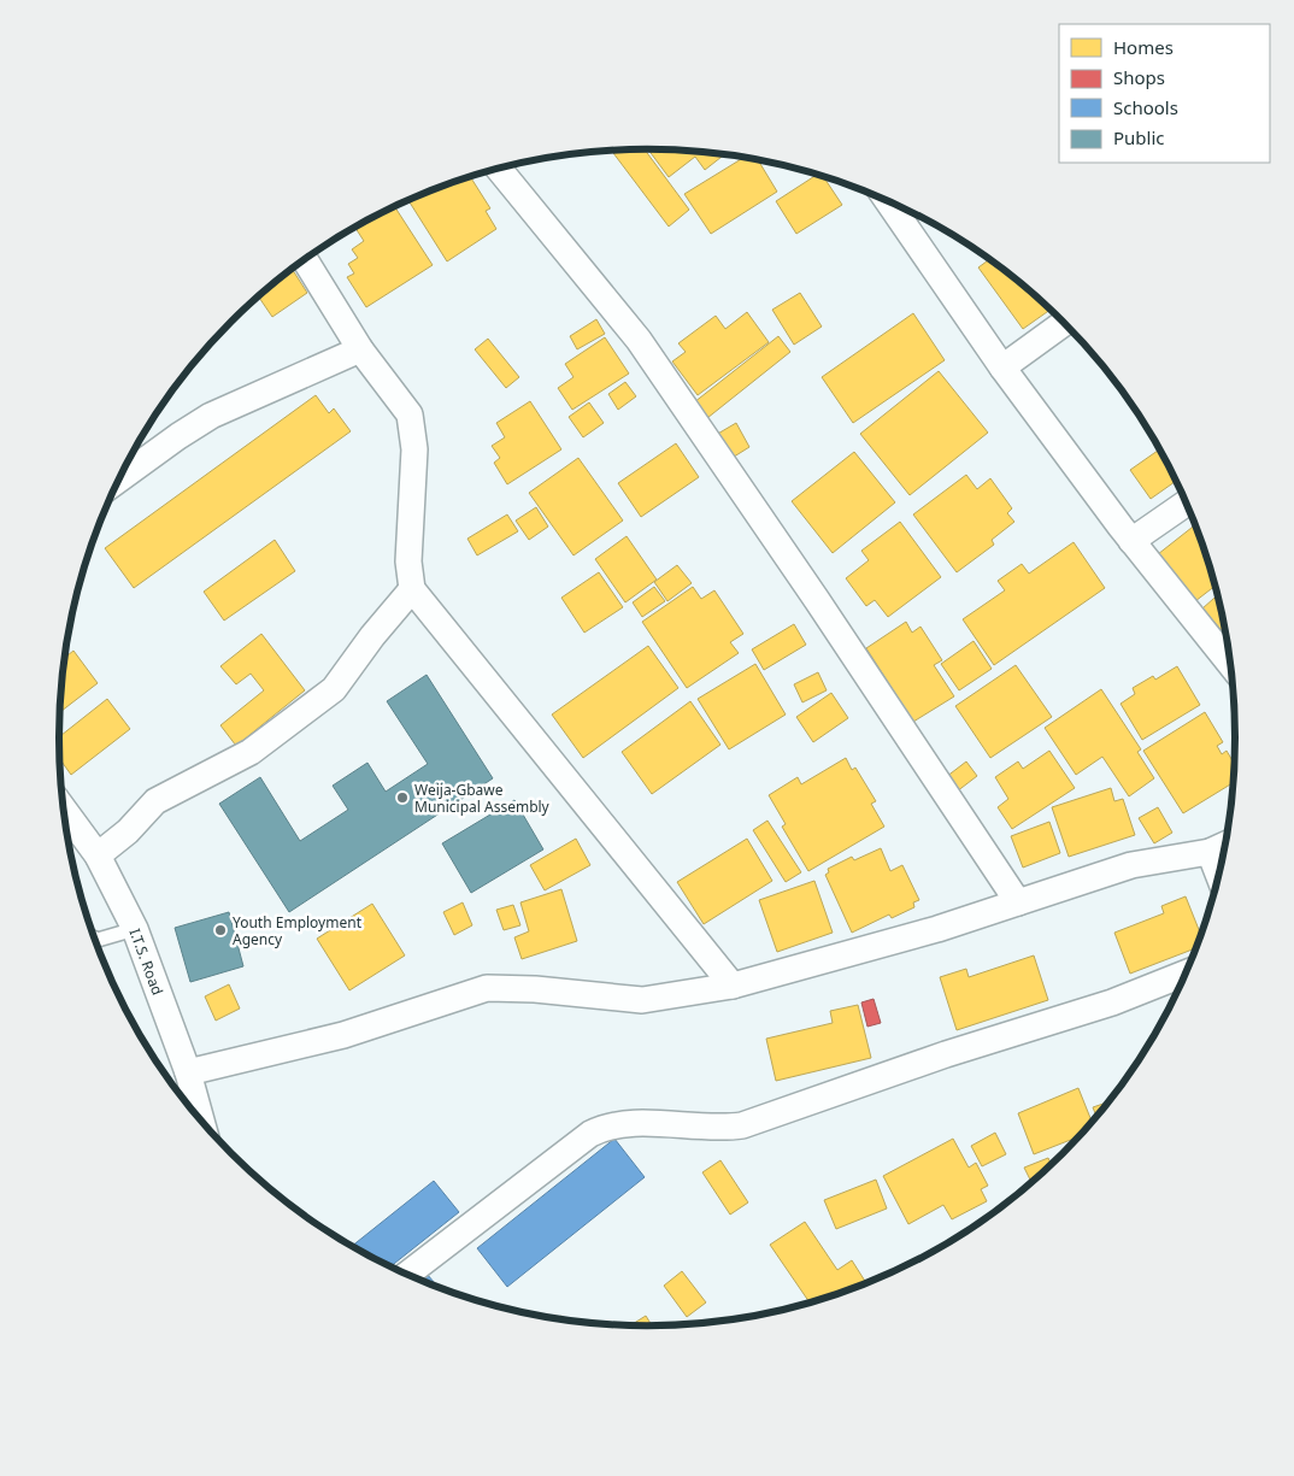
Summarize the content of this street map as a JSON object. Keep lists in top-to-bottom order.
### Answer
{
  "streets": {
    "street": ["I.T.S. Road"]
  },
  "places": ["Weija-Gbawe Municipal Assembly", "Youth Employment Agency"],
  "legend": [
    "Homes",
    "Shops",
    "Schools",
    "Public"
  ]
}
